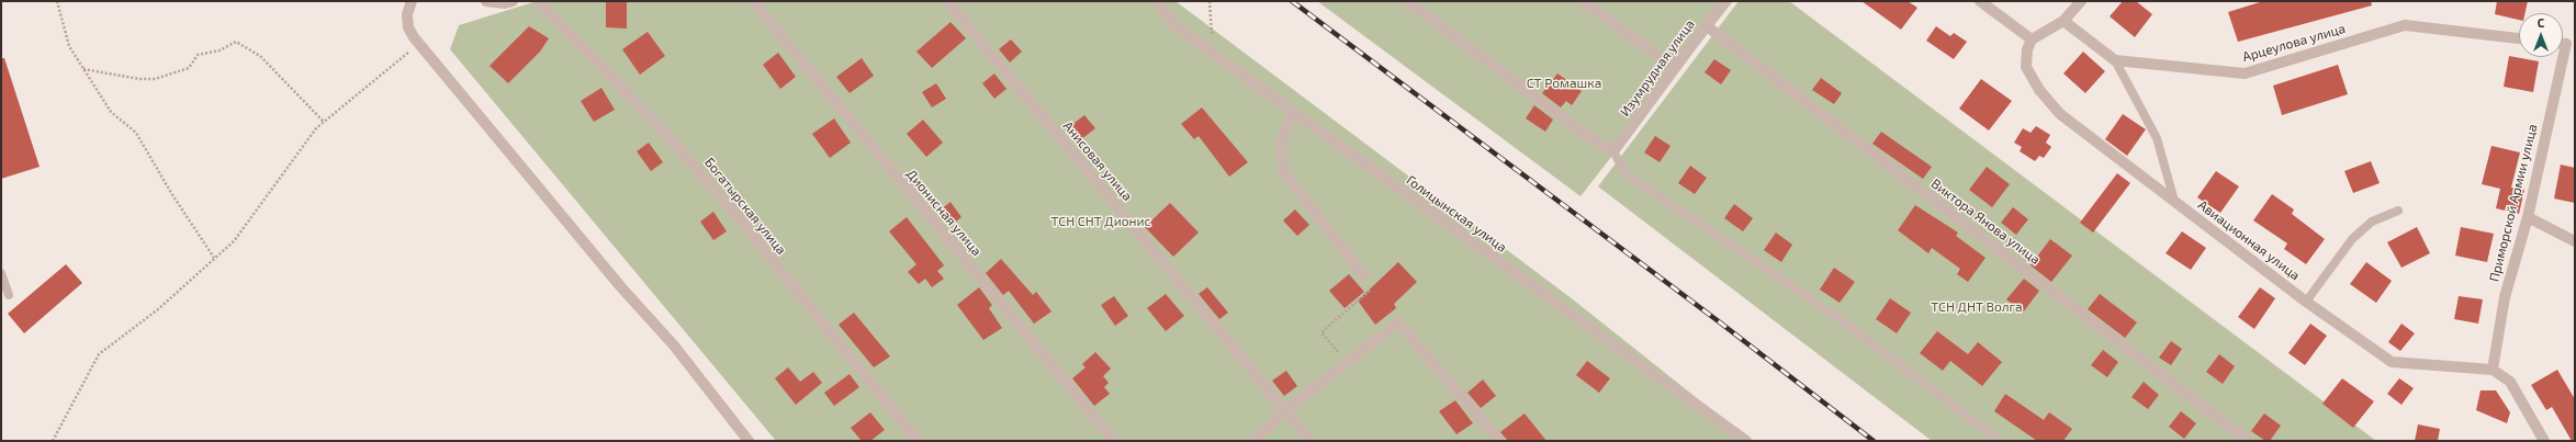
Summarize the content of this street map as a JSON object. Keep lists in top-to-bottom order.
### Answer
{
  "streets": {
    "street": [
      "Арцеулова улица",
      "Изумрудная улица",
      "Анисовая улица",
      "Приморской Армии улица",
      "Богатырская улица",
      "Дионисная улица",
      "Голицынская улица",
      "Виктора Янова улица",
      "Авиационная улица"
    ]
  },
  "crossings": [
    ["Изумрудная улица", "Виктора Янова улица"],
    ["Приморской Армии улица", "Авиационная улица"]
  ],
  "parks": ["СТ Ромашка", "ТСН СНТ Дионис", "ТСН ДНТ Волга"],
  "north": "top"
}
